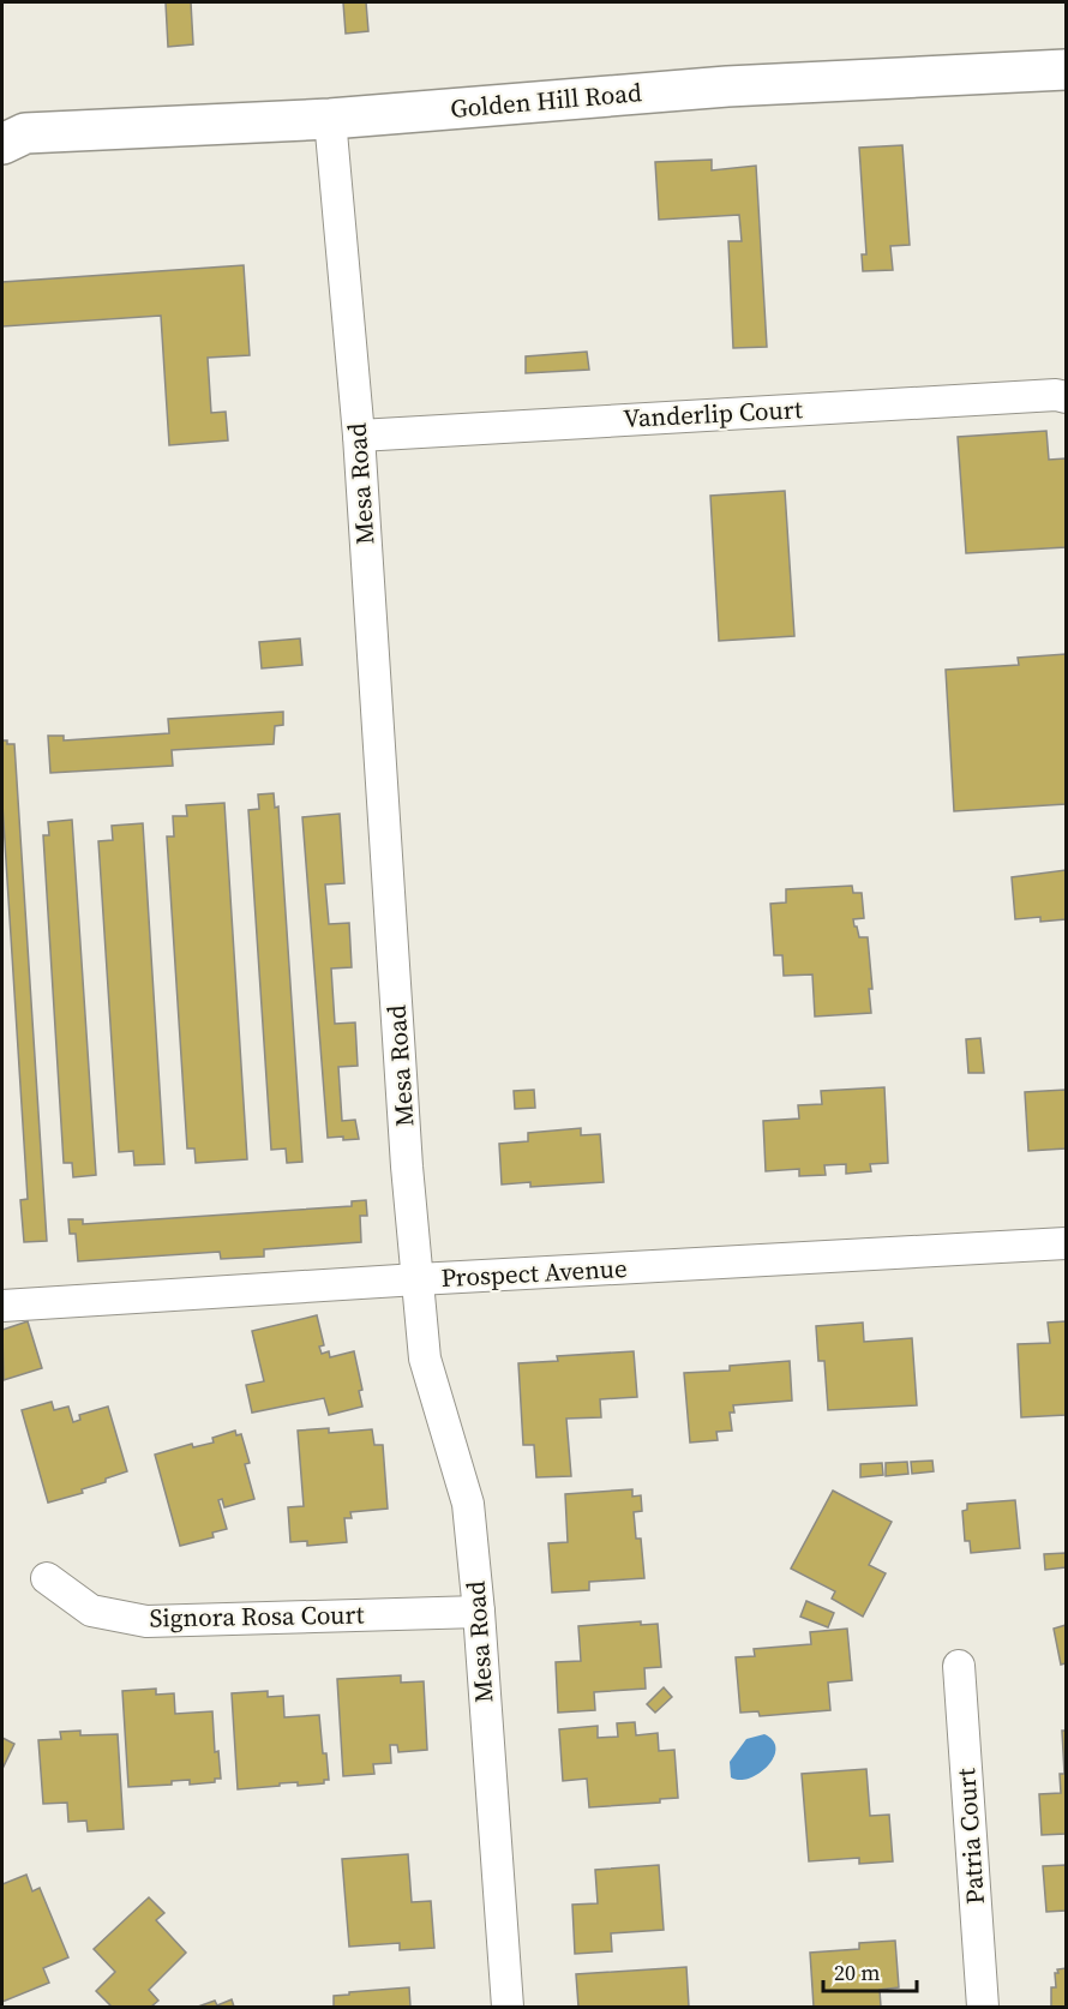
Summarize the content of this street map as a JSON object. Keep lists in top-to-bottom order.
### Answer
{
  "streets": {
    "main road": ["Golden Hill Road"],
    "street": [
      "Vanderlip Court",
      "Mesa Road",
      "Prospect Avenue",
      "Signora Rosa Court",
      "Patria Court"
    ]
  },
  "crossings": [
    ["Golden Hill Road", "Mesa Road"],
    ["Vanderlip Court", "Mesa Road"],
    ["Mesa Road", "Prospect Avenue"],
    ["Mesa Road", "Signora Rosa Court"]
  ],
  "scale_bar": "20 m"
}
